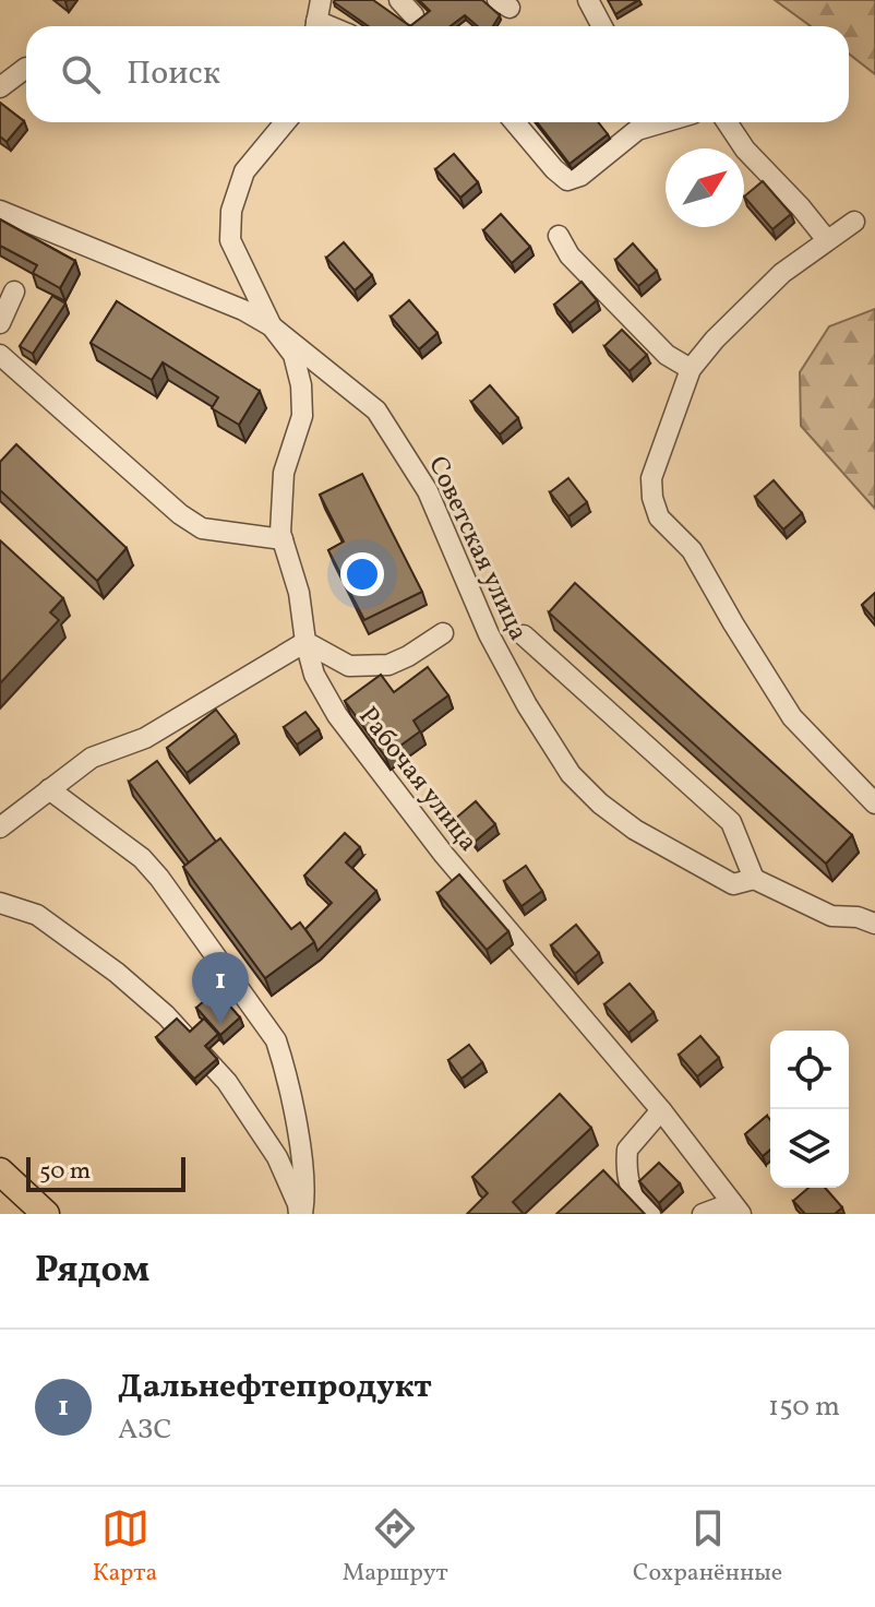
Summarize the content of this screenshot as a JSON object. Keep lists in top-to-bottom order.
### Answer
{
  "streets": {
    "street": ["Советская улица", "Рабочая улица"]
  },
  "crossings": [
    ["Советская улица", "Рабочая улица"]
  ],
  "scale_bar": "50 m",
  "north": "top right",
  "page": {
    "search": "Поиск",
    "pins": "1",
    "scale": "50 m",
    "heading": "Рядом",
    "list": [
      {
        "mark": "1",
        "name": "Дальнефтепродукт",
        "note": "АЗС",
        "value": "150 m"
      }
    ],
    "nav": ["Карта", "Маршрут", "Сохранённые"]
  }
}
